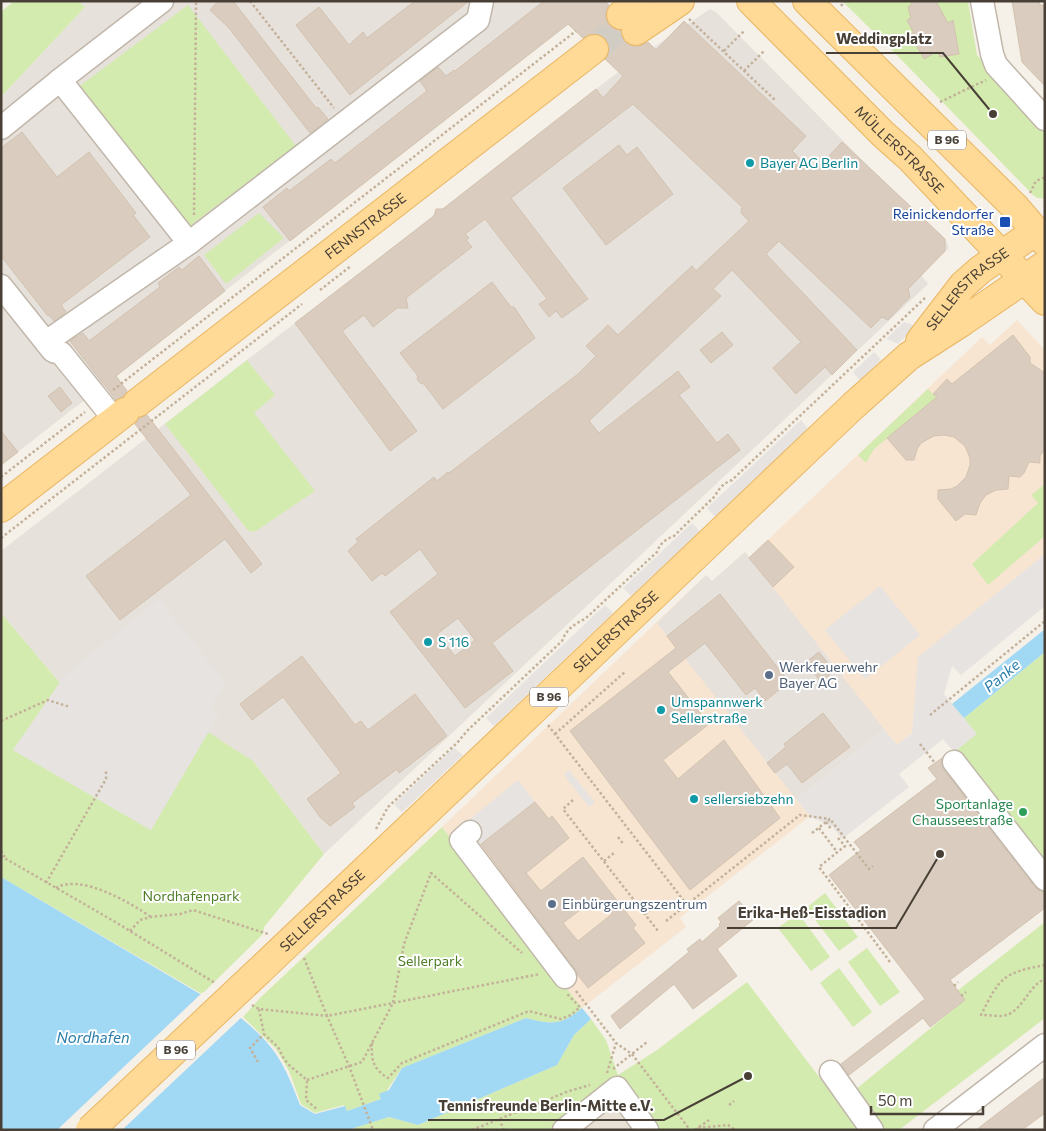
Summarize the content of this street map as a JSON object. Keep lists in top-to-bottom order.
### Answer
{
  "streets": {
    "main road": [
      "B 96",
      "MÜLLERSTRASSE",
      "FENNSTRASSE",
      "SELLERSTRASSE"
    ]
  },
  "crossings": [
    ["B 96", "SELLERSTRASSE"],
    ["MÜLLERSTRASSE", "SELLERSTRASSE"]
  ],
  "water": ["Panke", "Nordhafen"],
  "parks": ["Nordhafenpark", "Sellerpark"],
  "places": {
    "other": [
      "Weddingplatz",
      "Bayer AG Berlin",
      "S 116",
      "Werkfeuerwehr Bayer AG",
      "Umspannwerk Sellerstraße",
      "sellersiebzehn",
      "Sportanlage Chausseestraße",
      "Erika-Heß-Eisstadion",
      "Einbürgerungszentrum",
      "Tennisfreunde Berlin-Mitte e.V."
    ],
    "transit": ["Reinickendorfer Straße"]
  },
  "scale_bar": "50 m"
}
